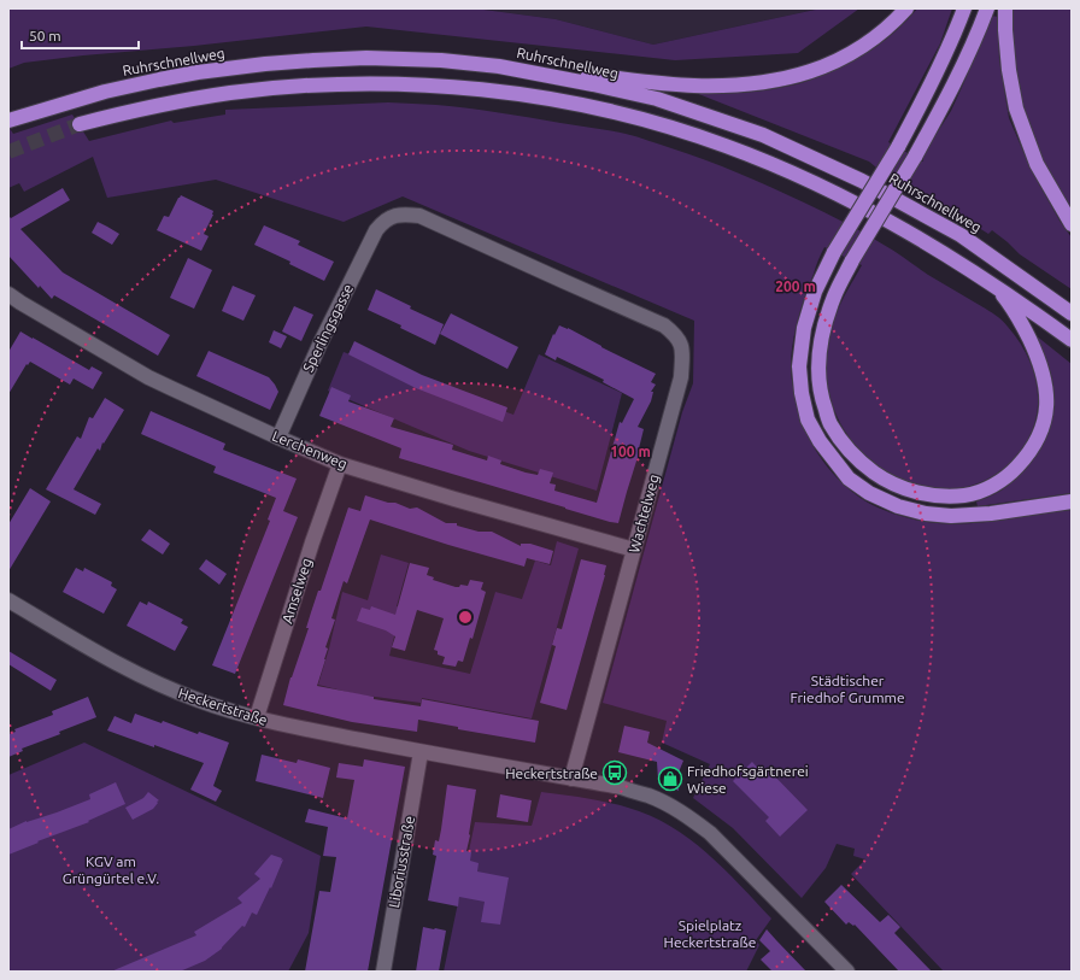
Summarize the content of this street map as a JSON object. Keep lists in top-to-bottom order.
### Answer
{
  "streets": {
    "highway": ["Ruhrschnellweg"],
    "street": [
      "Sperlingsgasse",
      "Lerchenweg",
      "Wachtelweg",
      "Amselweg",
      "Heckertstraße",
      "Liboriusstraße"
    ]
  },
  "crossings": [
    ["Sperlingsgasse", "Lerchenweg"],
    ["Sperlingsgasse", "Wachtelweg"],
    ["Lerchenweg", "Wachtelweg"],
    ["Lerchenweg", "Amselweg"],
    ["Wachtelweg", "Heckertstraße"],
    ["Amselweg", "Heckertstraße"],
    ["Heckertstraße", "Liboriusstraße"]
  ],
  "parks": ["Städtischer Friedhof Grumme", "KGV am Grüngürtel e.V.", "Spielplatz Heckertstraße"],
  "places": {
    "bus stop": ["Heckertstraße"],
    "shop": ["Friedhofsgärtnerei Wiese"]
  },
  "scale_bar": "50 m",
  "rings": ["200 m", "100 m"]
}
